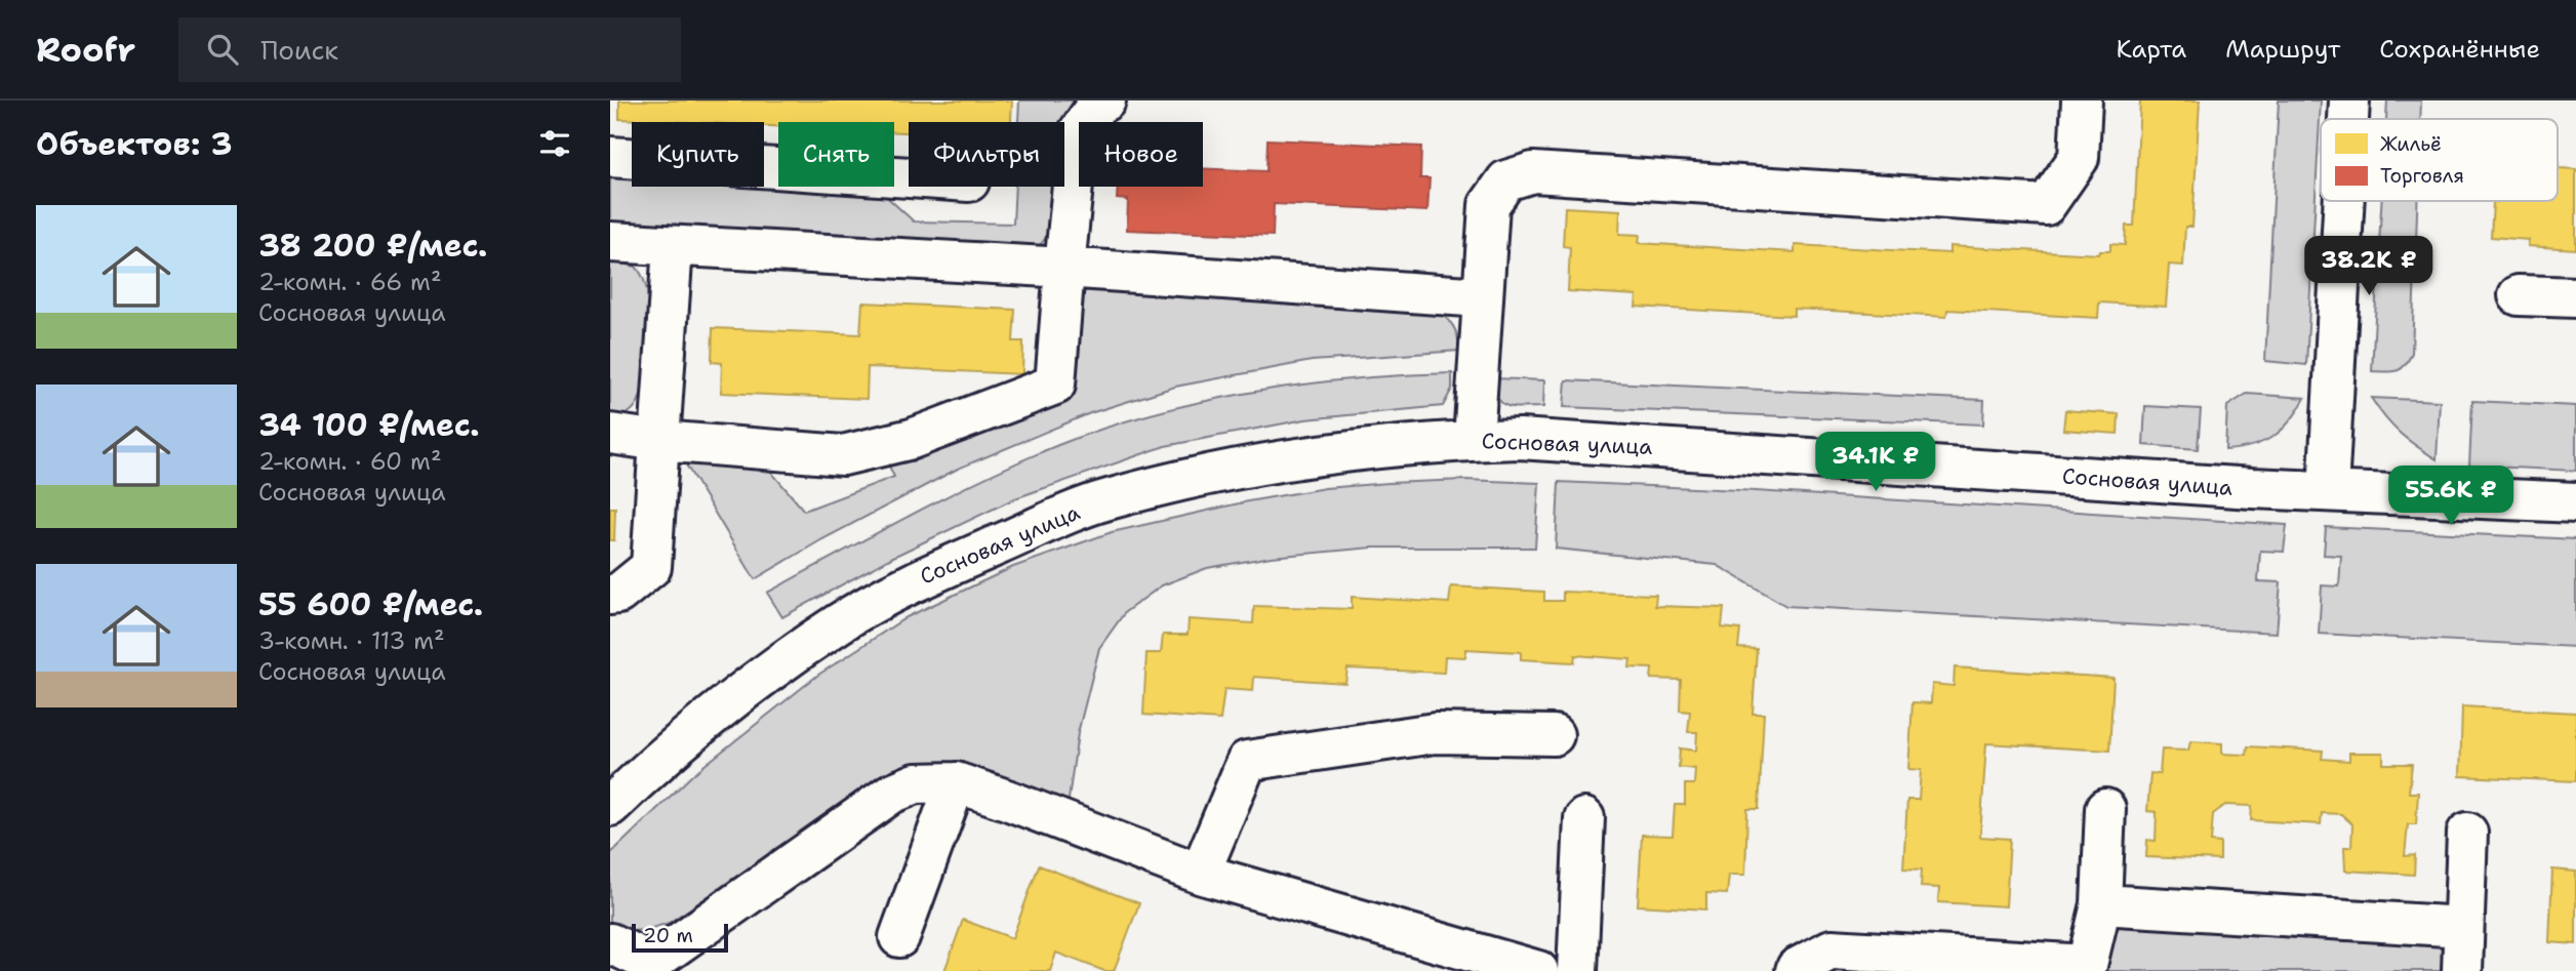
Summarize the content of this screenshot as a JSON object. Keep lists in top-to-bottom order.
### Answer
{
  "streets": {
    "street": ["Сосновая улица"]
  },
  "legend": ["Жильё", "Торговля"],
  "scale_bar": "20 m",
  "page": {
    "header": "Roofr",
    "search": "Поиск",
    "nav": ["Карта", "Маршрут", "Сохранённые"],
    "heading": "Объектов: 3",
    "chip": [
      "Купить",
      "Снять",
      "Фильтры",
      "Новое"
    ],
    "list": [
      {
        "name": "38 200 ₽/мес.",
        "note": "2-комн. · 66 m² · Сосновая улица"
      },
      {
        "name": "34 100 ₽/мес.",
        "note": "2-комн. · 60 m² · Сосновая улица"
      },
      {
        "name": "55 600 ₽/мес.",
        "note": "3-комн. · 113 m² · Сосновая улица"
      }
    ],
    "price": ["38.2K ₽", "34.1K ₽", "55.6K ₽"],
    "scale": "20 m"
  }
}
